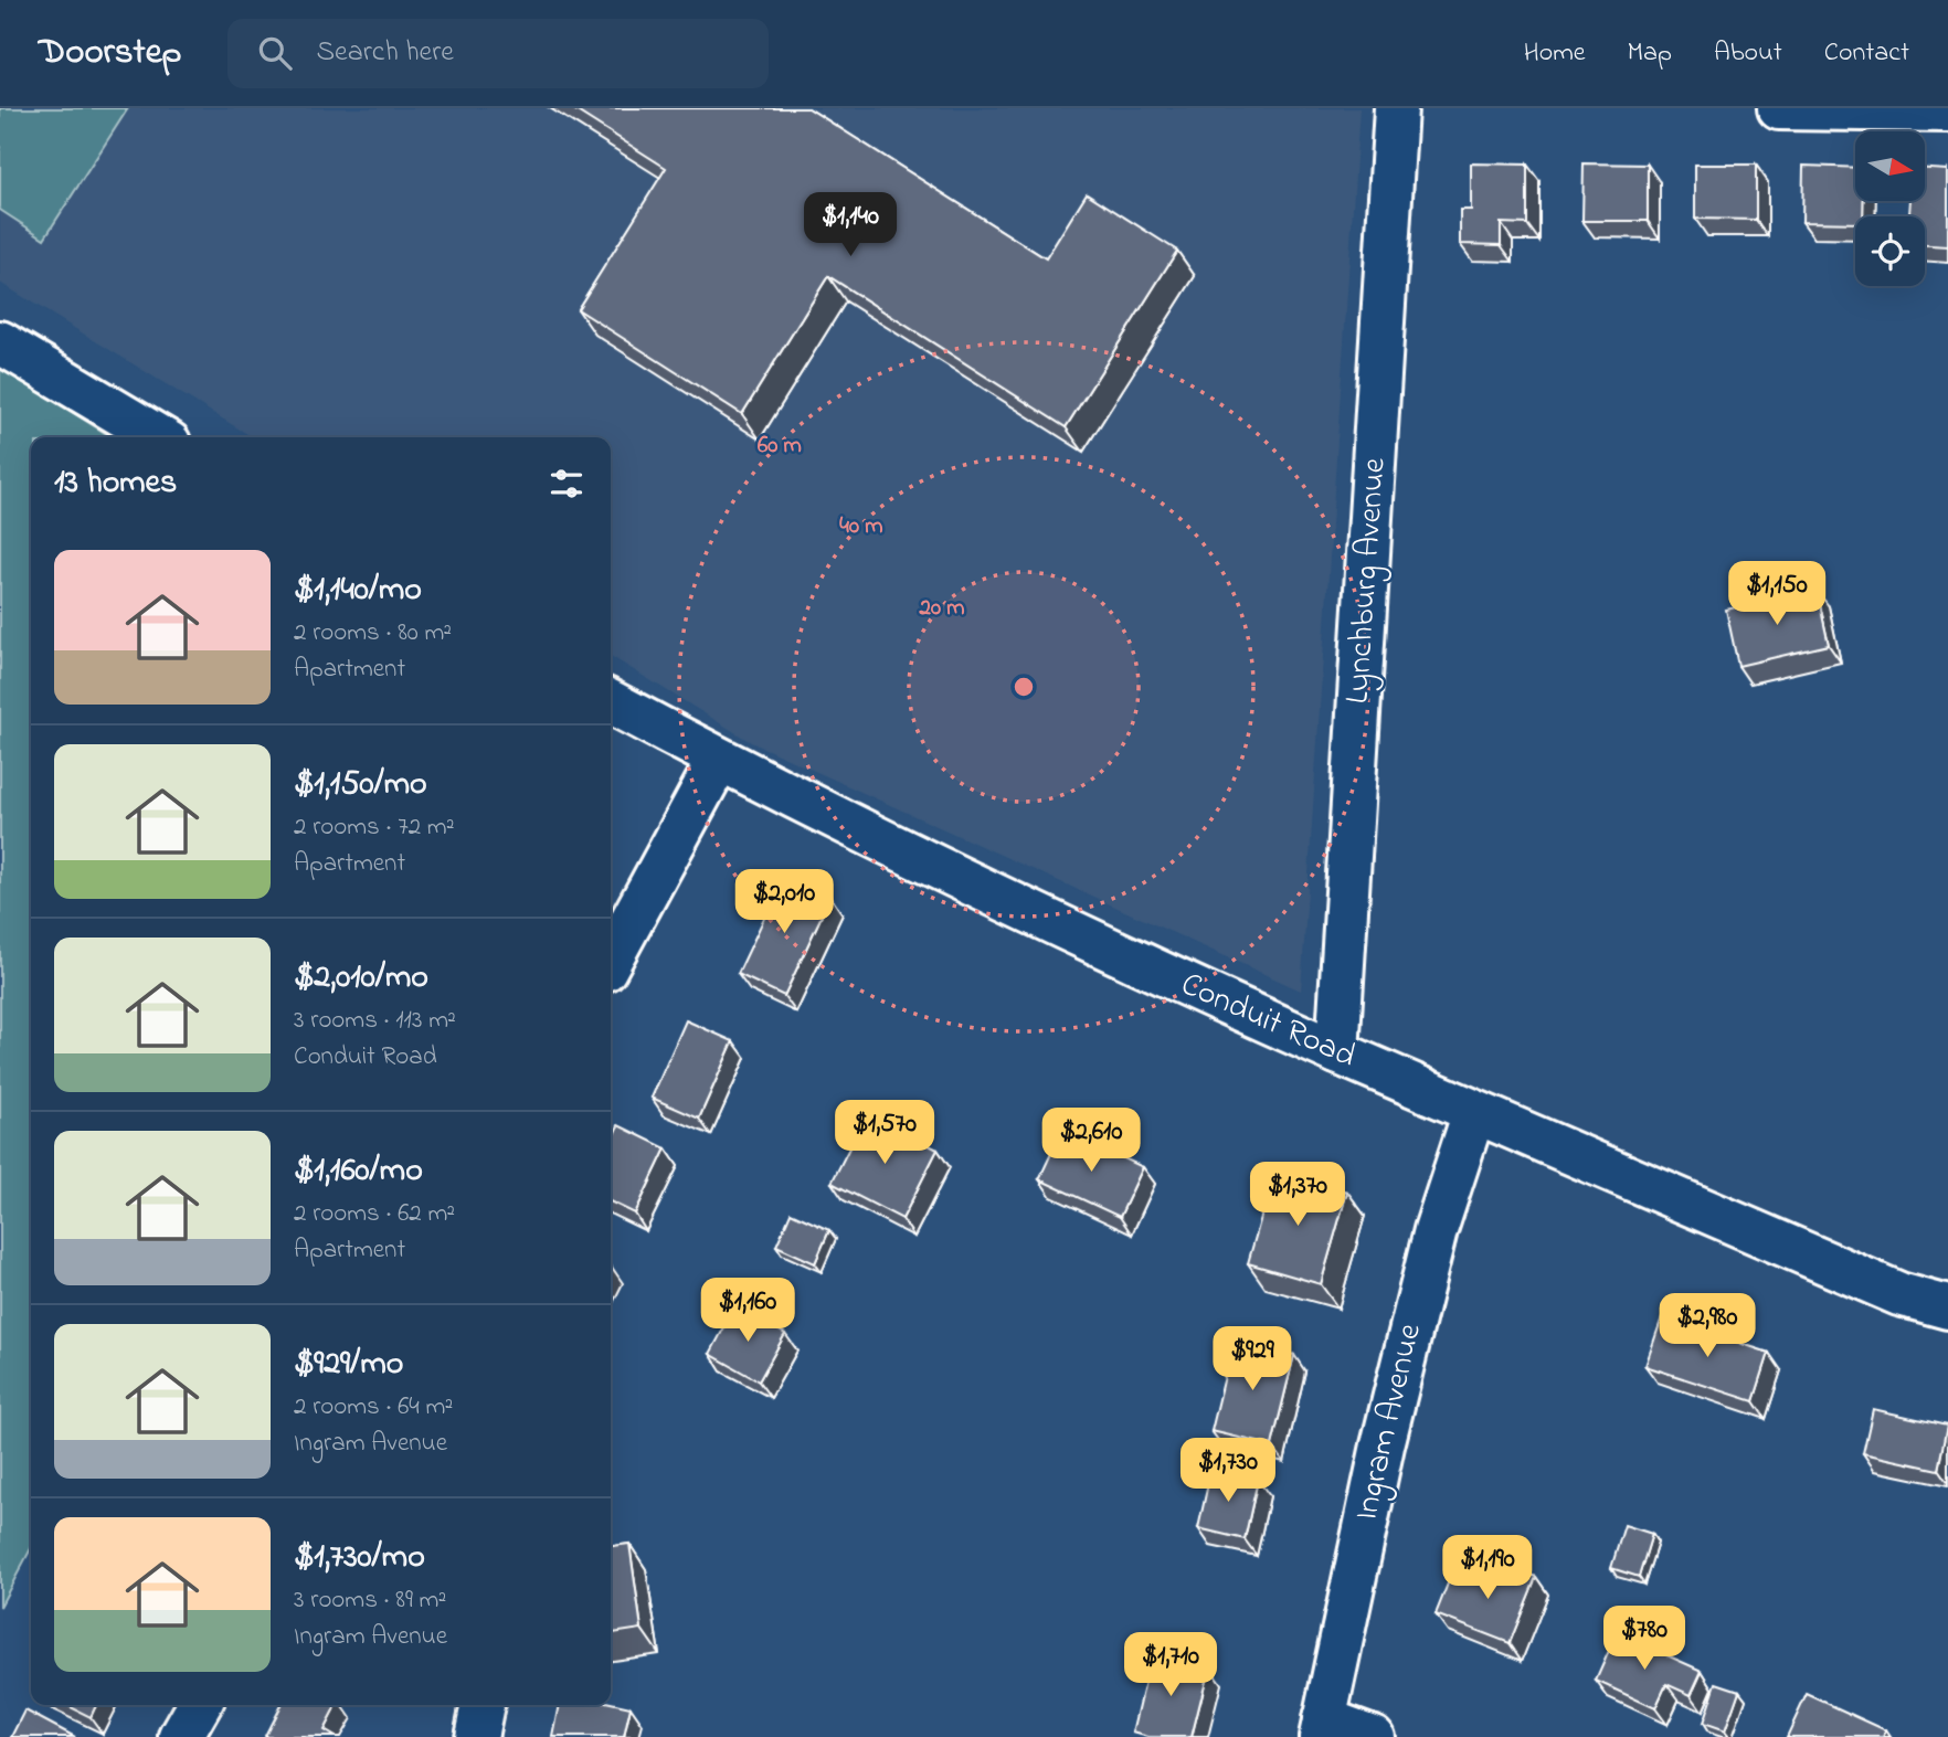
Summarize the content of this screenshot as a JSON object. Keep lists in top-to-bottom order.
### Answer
{
  "streets": {
    "street": ["Lynchburg Avenue", "Conduit Road", "Ingram Avenue"]
  },
  "crossings": [
    ["Lynchburg Avenue", "Conduit Road"],
    ["Conduit Road", "Ingram Avenue"]
  ],
  "north": "right",
  "page": {
    "header": "Doorstep",
    "search": "Search here",
    "nav": [
      "Home",
      "Map",
      "About",
      "Contact"
    ],
    "price": [
      "$1,140",
      "$1,150",
      "$2,010",
      "$1,570",
      "$2,610",
      "$1,370",
      "$1,160",
      "$2,980",
      "$929",
      "$1,730",
      "$1,190",
      "$780",
      "$1,710"
    ],
    "heading": "13 homes",
    "list": [
      {
        "name": "$1,140/mo",
        "note": "2 rooms · 80 m² · Apartment"
      },
      {
        "name": "$1,150/mo",
        "note": "2 rooms · 72 m² · Apartment"
      },
      {
        "name": "$2,010/mo",
        "note": "3 rooms · 113 m² · Conduit Road"
      },
      {
        "name": "$1,160/mo",
        "note": "2 rooms · 62 m² · Apartment"
      },
      {
        "name": "$929/mo",
        "note": "2 rooms · 64 m² · Ingram Avenue"
      },
      {
        "name": "$1,730/mo",
        "note": "3 rooms · 89 m² · Ingram Avenue"
      }
    ]
  },
  "rings": ["60 m", "40 m", "20 m"]
}
